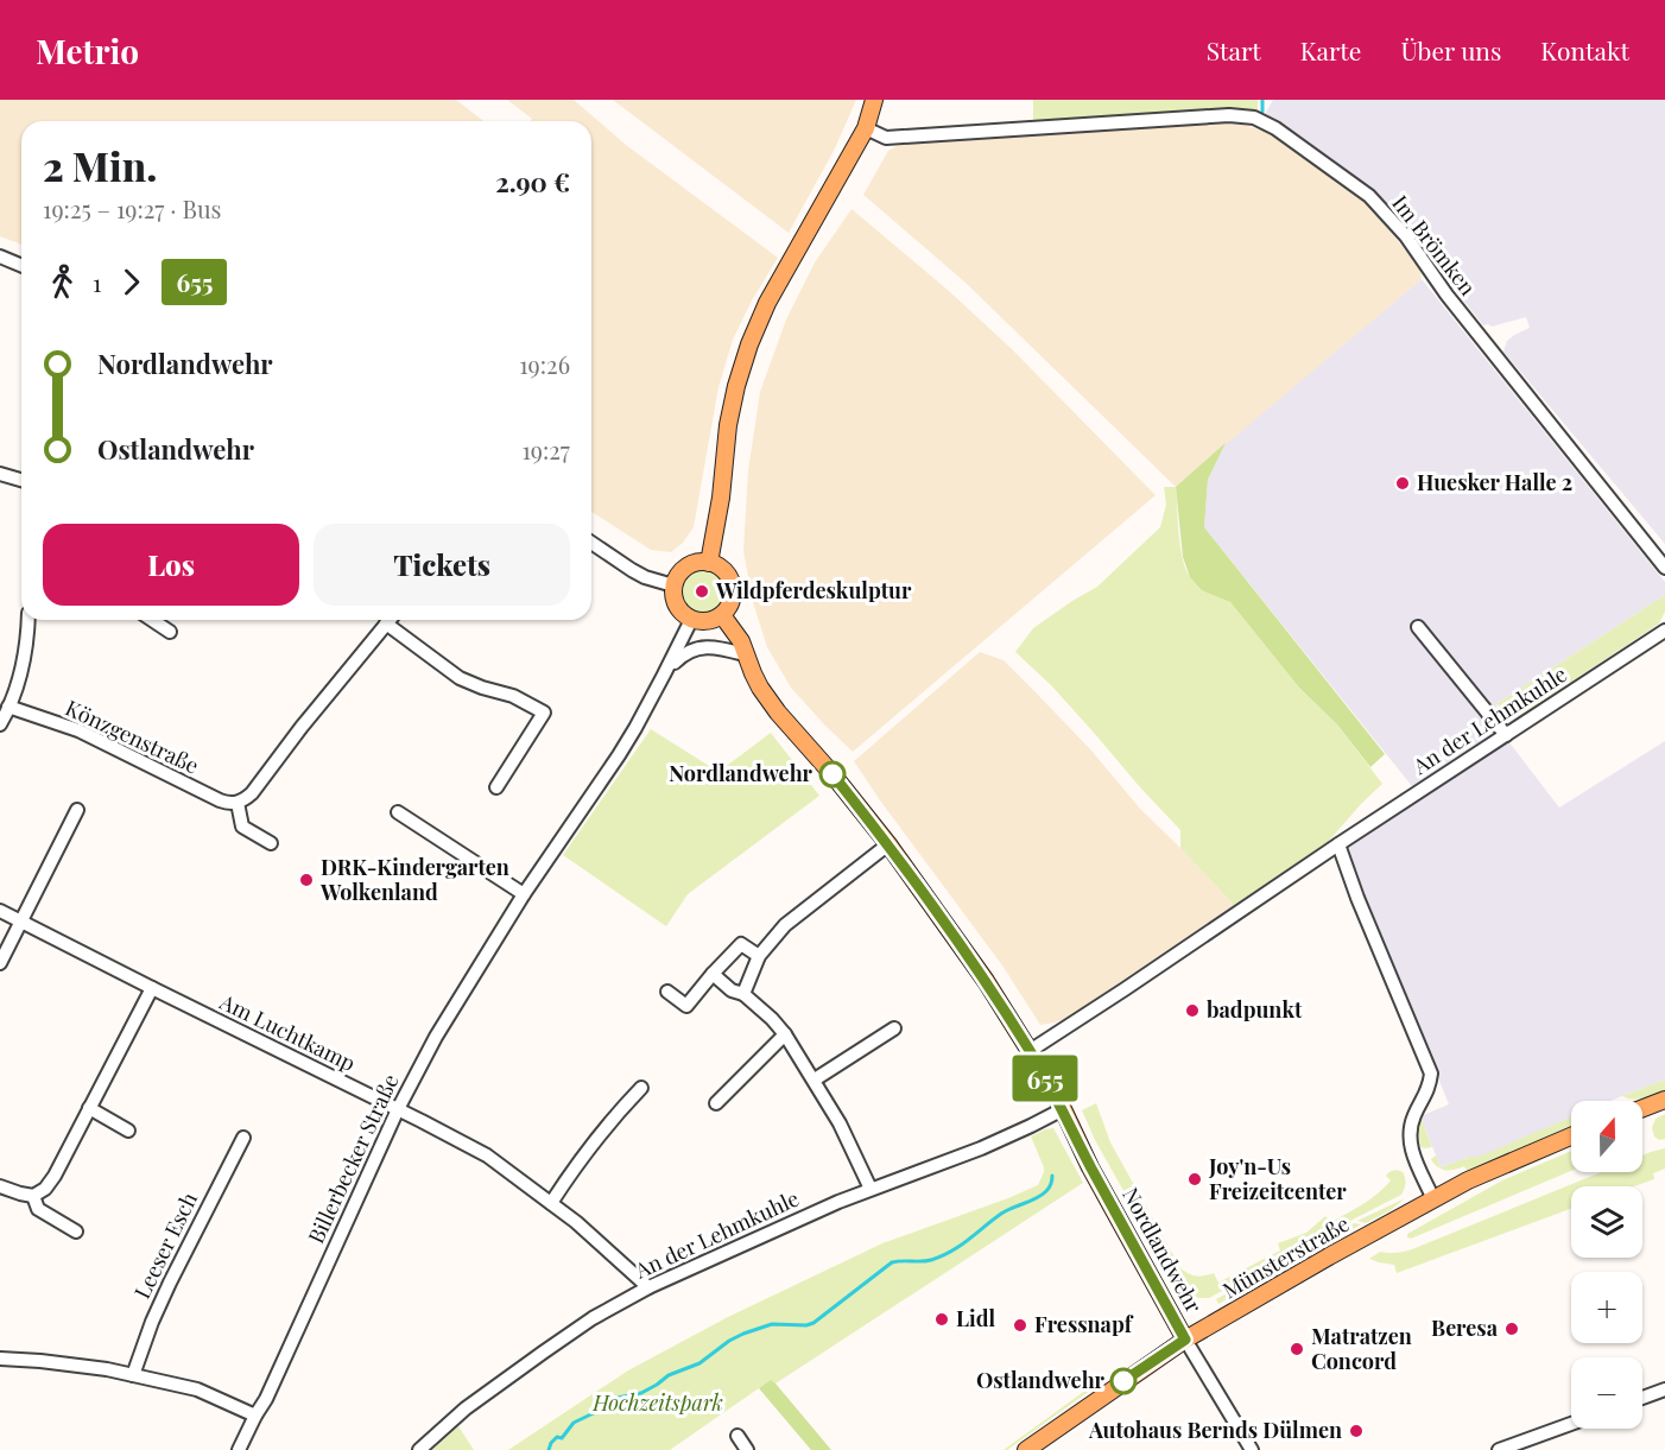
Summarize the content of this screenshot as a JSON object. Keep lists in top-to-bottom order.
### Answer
{
  "streets": {
    "main road": ["Nordlandwehr", "Münsterstraße"],
    "street": [
      "Im Brömken",
      "An der Lehmkuhle",
      "Könzgenstraße",
      "Am Luchtkamp",
      "Billerbecker Straße",
      "Leeser Esch"
    ]
  },
  "crossings": [
    ["An der Lehmkuhle", "Am Luchtkamp"],
    ["An der Lehmkuhle", "Nordlandwehr"],
    ["Am Luchtkamp", "Billerbecker Straße"],
    ["Billerbecker Straße", "Nordlandwehr"],
    ["Nordlandwehr", "Münsterstraße"]
  ],
  "parks": ["Hochzeitspark"],
  "places": [
    "Huesker Halle 2",
    "Wildpferdeskulptur",
    "Nordlandwehr",
    "DRK-Kindergarten Wolkenland",
    "badpunkt",
    "Joy'n-Us Freizeitcenter",
    "Lidl",
    "Fressnapf",
    "Beresa",
    "Matratzen Concord",
    "Ostlandwehr",
    "Autohaus Bernds Dülmen"
  ],
  "lines": ["bus line 655"],
  "north": "top",
  "page": {
    "header": "Metrio",
    "nav": [
      "Start",
      "Karte",
      "Über uns",
      "Kontakt"
    ],
    "on_map": "655",
    "heading": ["2 Min.", "19:25 – 19:27 · Bus", "2.90 €"],
    "legs": ["1", "655"],
    "list": [
      {
        "name": "Nordlandwehr",
        "value": "19:26"
      },
      {
        "name": "Ostlandwehr",
        "value": "19:27"
      }
    ],
    "buttons": ["Los", "Tickets"],
    "map_buttons": ["+", "−"]
  }
}
